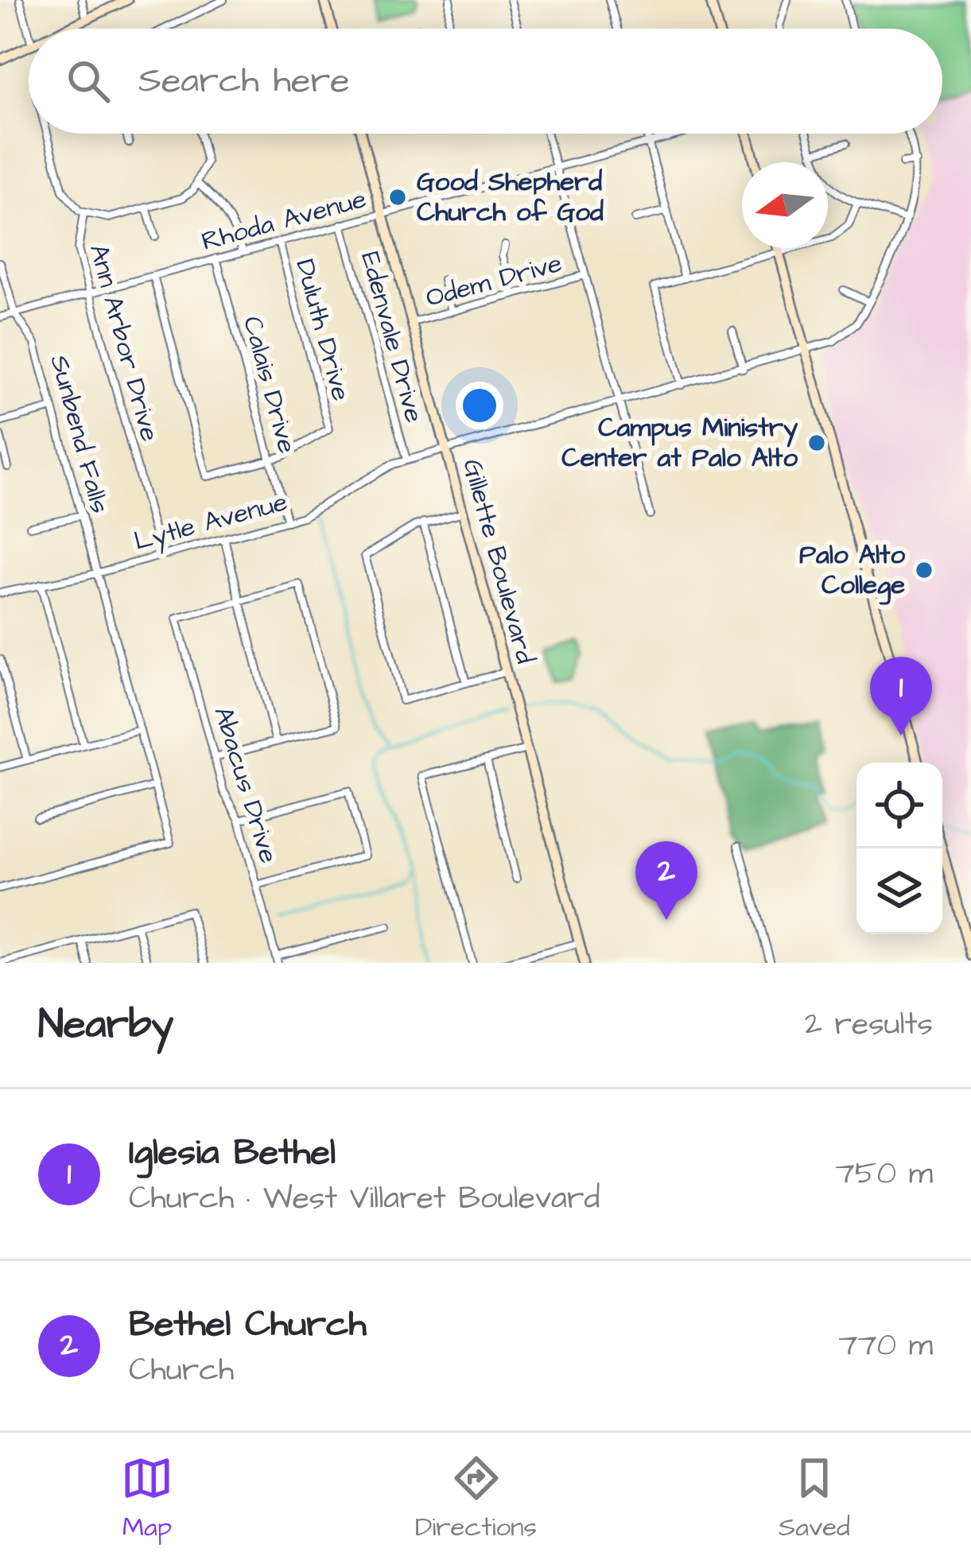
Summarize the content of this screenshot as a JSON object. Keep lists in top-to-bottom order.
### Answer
{
  "streets": {
    "main road": ["Gillette Boulevard"],
    "street": [
      "Rhoda Avenue",
      "Odem Drive",
      "Duluth Drive",
      "Edenvale Drive",
      "Ann Arbor Drive",
      "Calais Drive",
      "Sunbend Falls",
      "Lytle Avenue",
      "Abacus Drive"
    ]
  },
  "crossings": [
    ["Rhoda Avenue", "Duluth Drive"],
    ["Rhoda Avenue", "Edenvale Drive"],
    ["Rhoda Avenue", "Ann Arbor Drive"],
    ["Rhoda Avenue", "Calais Drive"],
    ["Rhoda Avenue", "Sunbend Falls"],
    ["Rhoda Avenue", "Gillette Boulevard"],
    ["Odem Drive", "Gillette Boulevard"],
    ["Duluth Drive", "Calais Drive"],
    ["Edenvale Drive", "Lytle Avenue"],
    ["Ann Arbor Drive", "Lytle Avenue"],
    ["Calais Drive", "Lytle Avenue"],
    ["Sunbend Falls", "Lytle Avenue"],
    ["Lytle Avenue", "Gillette Boulevard"]
  ],
  "places": ["Good Shepherd Church of God", "Campus Ministry Center at Palo Alto", "Palo Alto College"],
  "north": "left",
  "page": {
    "search": "Search here",
    "pins": ["1", "2"],
    "heading": ["Nearby", "2 results"],
    "list": [
      {
        "mark": "1",
        "name": "Iglesia Bethel",
        "note": "Church · West Villaret Boulevard",
        "value": "750 m"
      },
      {
        "mark": "2",
        "name": "Bethel Church",
        "note": "Church",
        "value": "770 m"
      }
    ],
    "nav": ["Map", "Directions", "Saved"]
  }
}
